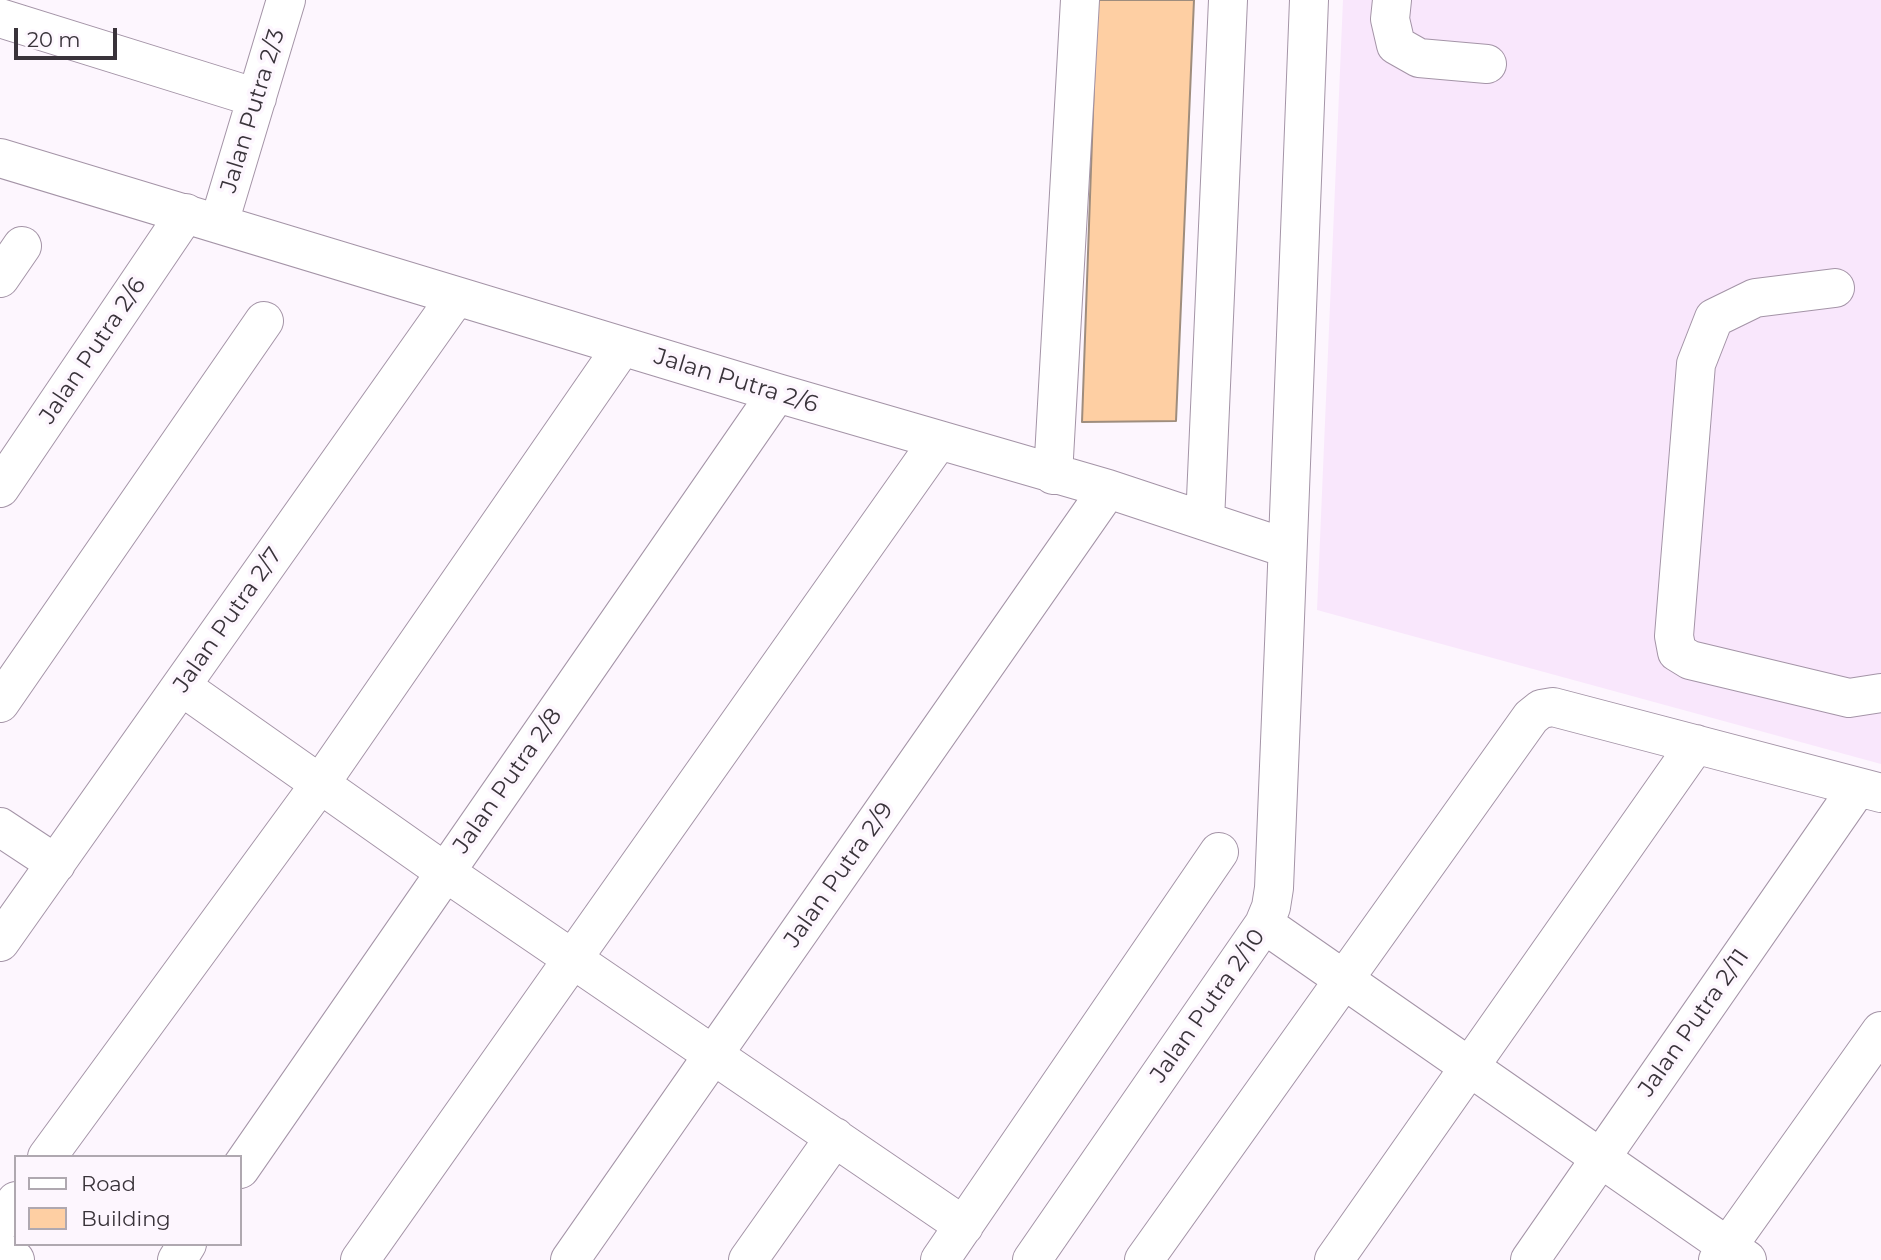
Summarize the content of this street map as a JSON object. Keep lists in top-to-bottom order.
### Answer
{
  "streets": {
    "street": [
      "Jalan Putra 2/3",
      "Jalan Putra 2/6",
      "Jalan Putra 2/7",
      "Jalan Putra 2/8",
      "Jalan Putra 2/9",
      "Jalan Putra 2/10",
      "Jalan Putra 2/11"
    ]
  },
  "crossings": [
    ["Jalan Putra 2/3", "Jalan Putra 2/6"],
    ["Jalan Putra 2/6", "Jalan Putra 2/7"],
    ["Jalan Putra 2/6", "Jalan Putra 2/8"],
    ["Jalan Putra 2/6", "Jalan Putra 2/9"],
    ["Jalan Putra 2/6", "Jalan Putra 2/10"]
  ],
  "legend": ["Road", "Building"],
  "scale_bar": "20 m"
}
